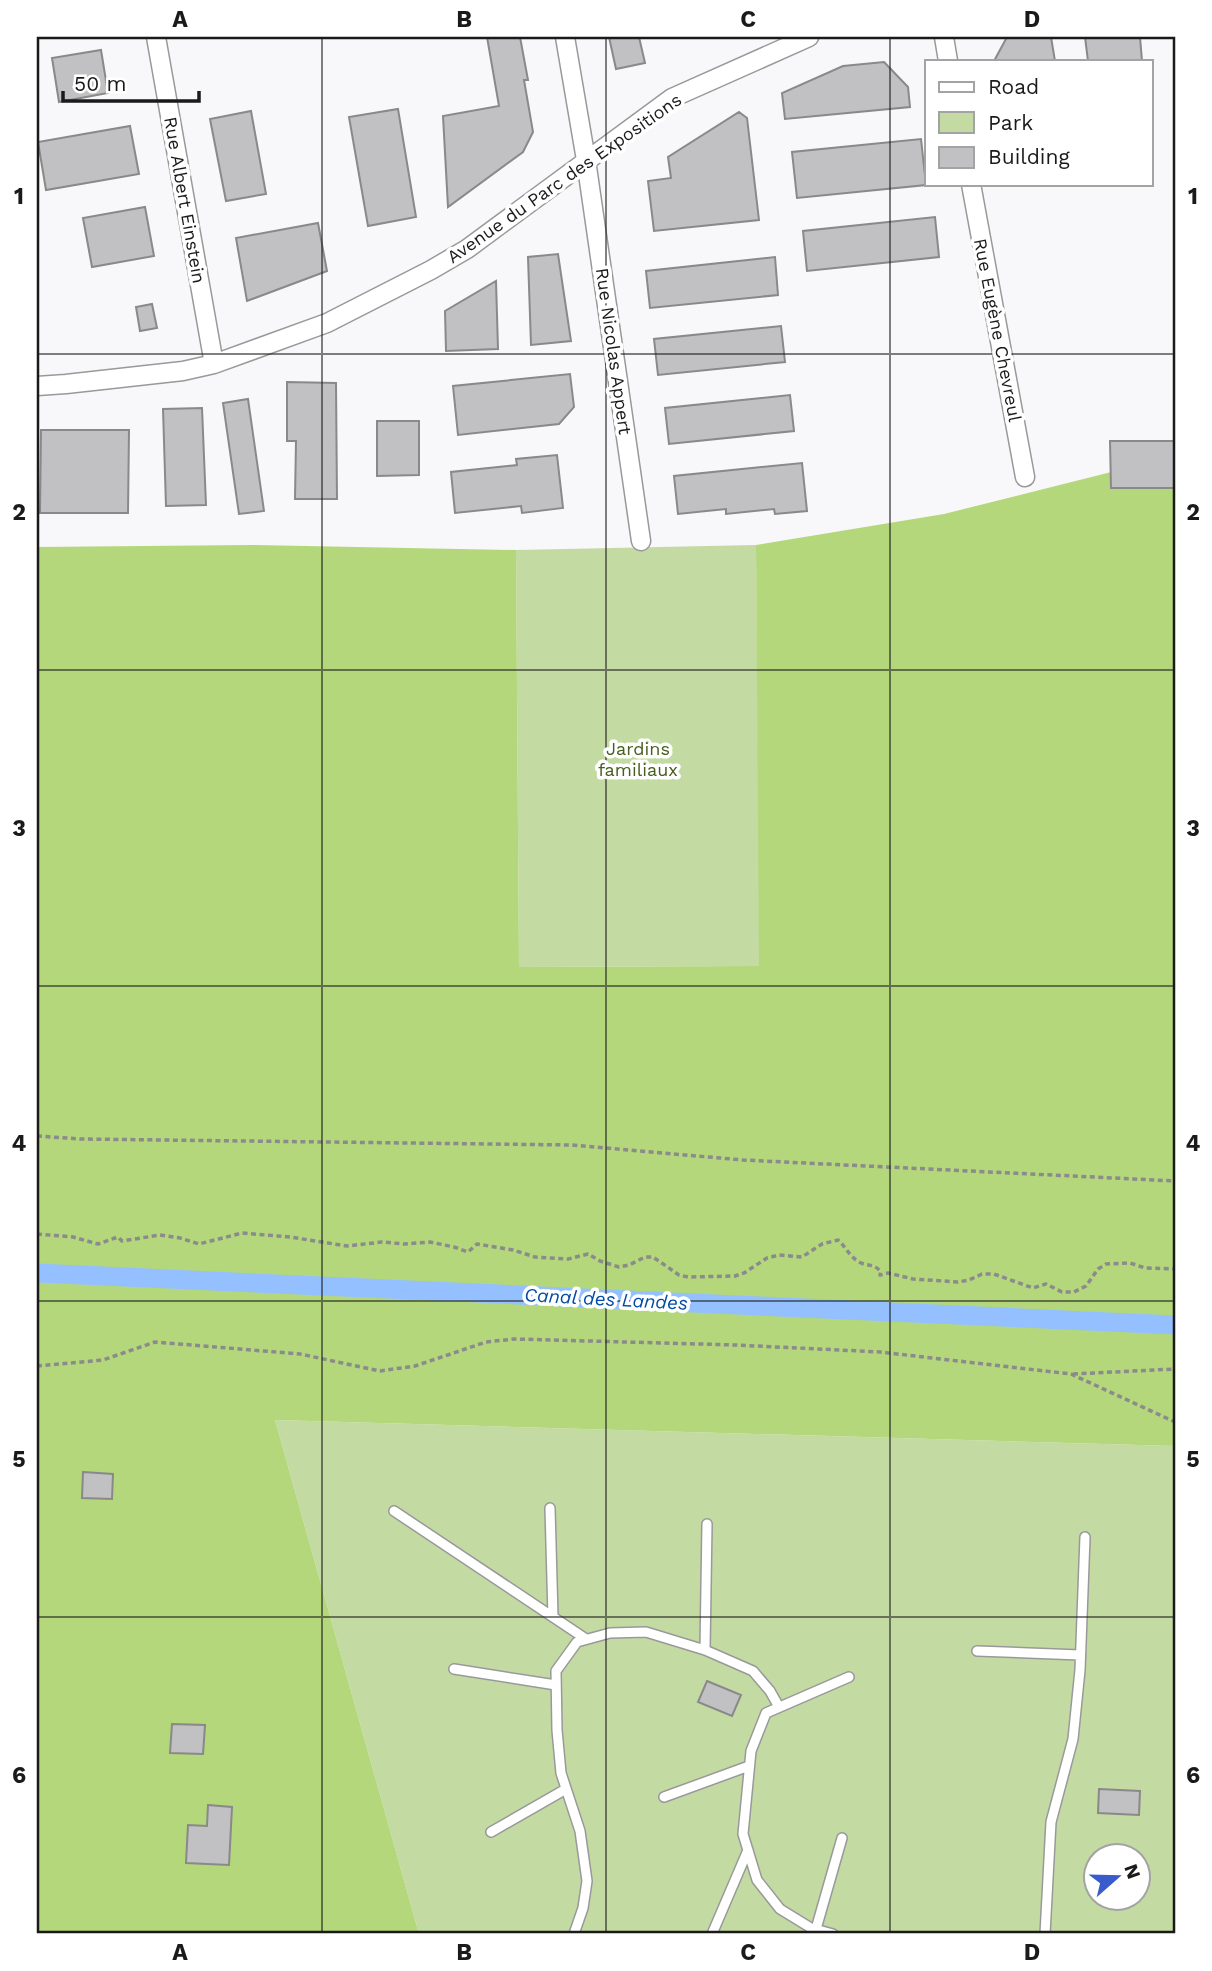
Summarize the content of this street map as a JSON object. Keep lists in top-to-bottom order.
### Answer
{
  "streets": {
    "street": [
      "Avenue du Parc des Expositions",
      "Rue Albert Einstein",
      "Rue Eugène Chevreul",
      "Rue Nicolas Appert"
    ]
  },
  "crossings": [
    ["Avenue du Parc des Expositions", "Rue Albert Einstein"],
    ["Avenue du Parc des Expositions", "Rue Nicolas Appert"]
  ],
  "water": ["Canal des Landes"],
  "parks": ["Jardins familiaux"],
  "legend": ["Road", "Park", "Building"],
  "scale_bar": "50 m",
  "north": "right",
  "grid": {
    "columns": [
      "A",
      "B",
      "C",
      "D"
    ],
    "rows": [
      "1",
      "2",
      "3",
      "4",
      "5",
      "6"
    ]
  }
}
